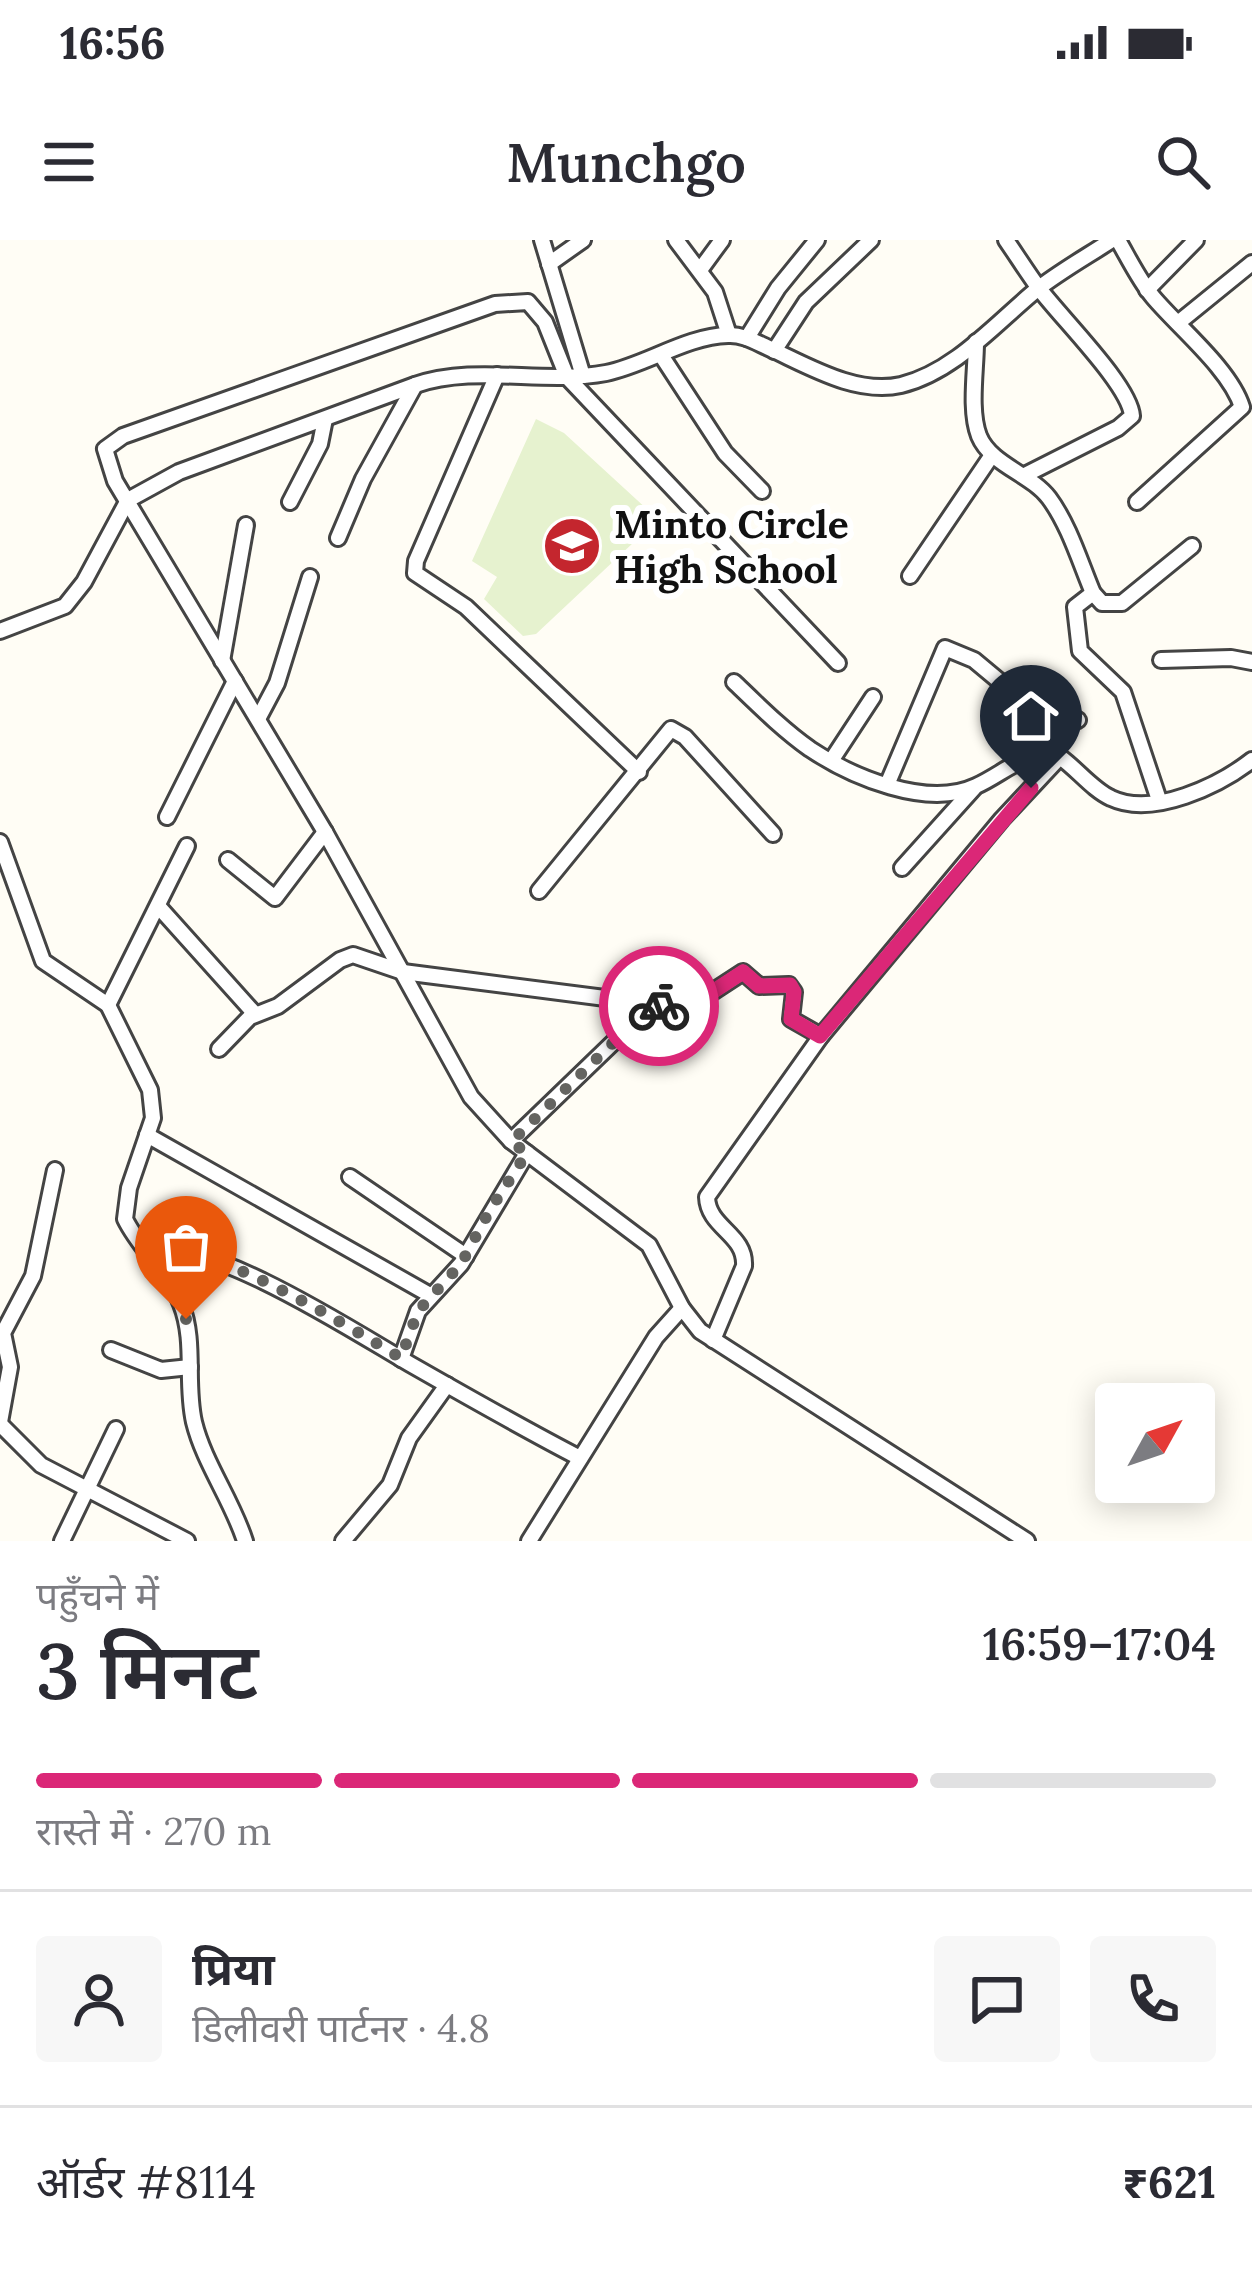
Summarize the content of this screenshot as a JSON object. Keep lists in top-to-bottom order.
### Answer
{
  "places": {
    "school or university": ["Minto Circle High School"]
  },
  "north": "top right",
  "page": {
    "status": "16:56",
    "header": "Munchgo",
    "heading": ["3 मिनट", "पहुँचने में", "16:59–17:04"],
    "panel": [
      "प्रिया",
      "डिलीवरी पार्टनर · 4.8",
      "ऑर्डर #8114",
      "₹621"
    ],
    "bar": "रास्ते में · 270 m"
  }
}
